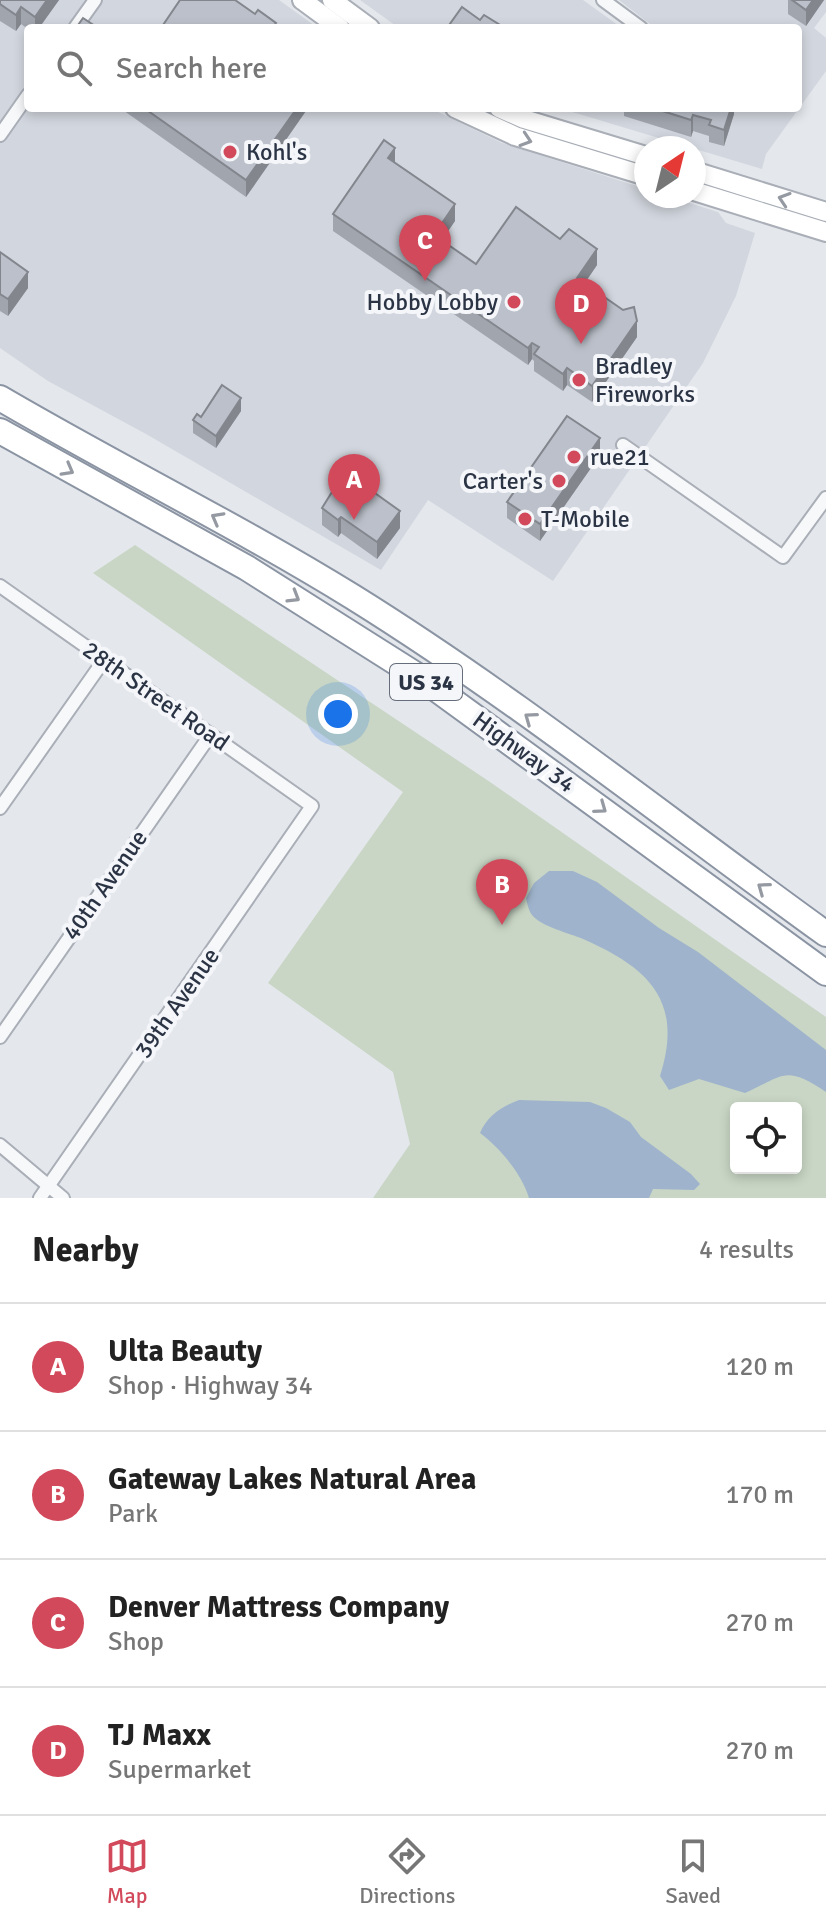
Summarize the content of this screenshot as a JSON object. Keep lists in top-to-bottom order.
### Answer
{
  "streets": {
    "highway": ["US 34", "Highway 34"],
    "street": ["28th Street Road", "40th Avenue", "39th Avenue"]
  },
  "crossings": [
    ["28th Street Road", "40th Avenue"],
    ["28th Street Road", "39th Avenue"]
  ],
  "places": [
    "Kohl's",
    "Hobby Lobby",
    "Bradley Fireworks",
    "rue21",
    "Carter's",
    "T-Mobile"
  ],
  "north": "top right",
  "page": {
    "search": "Search here",
    "pins": [
      "C",
      "D",
      "A",
      "B"
    ],
    "heading": ["Nearby", "4 results"],
    "list": [
      {
        "mark": "A",
        "name": "Ulta Beauty",
        "note": "Shop · Highway 34",
        "value": "120 m"
      },
      {
        "mark": "B",
        "name": "Gateway Lakes Natural Area",
        "note": "Park",
        "value": "170 m"
      },
      {
        "mark": "C",
        "name": "Denver Mattress Company",
        "note": "Shop",
        "value": "270 m"
      },
      {
        "mark": "D",
        "name": "TJ Maxx",
        "note": "Supermarket",
        "value": "270 m"
      }
    ],
    "nav": ["Map", "Directions", "Saved"]
  }
}
